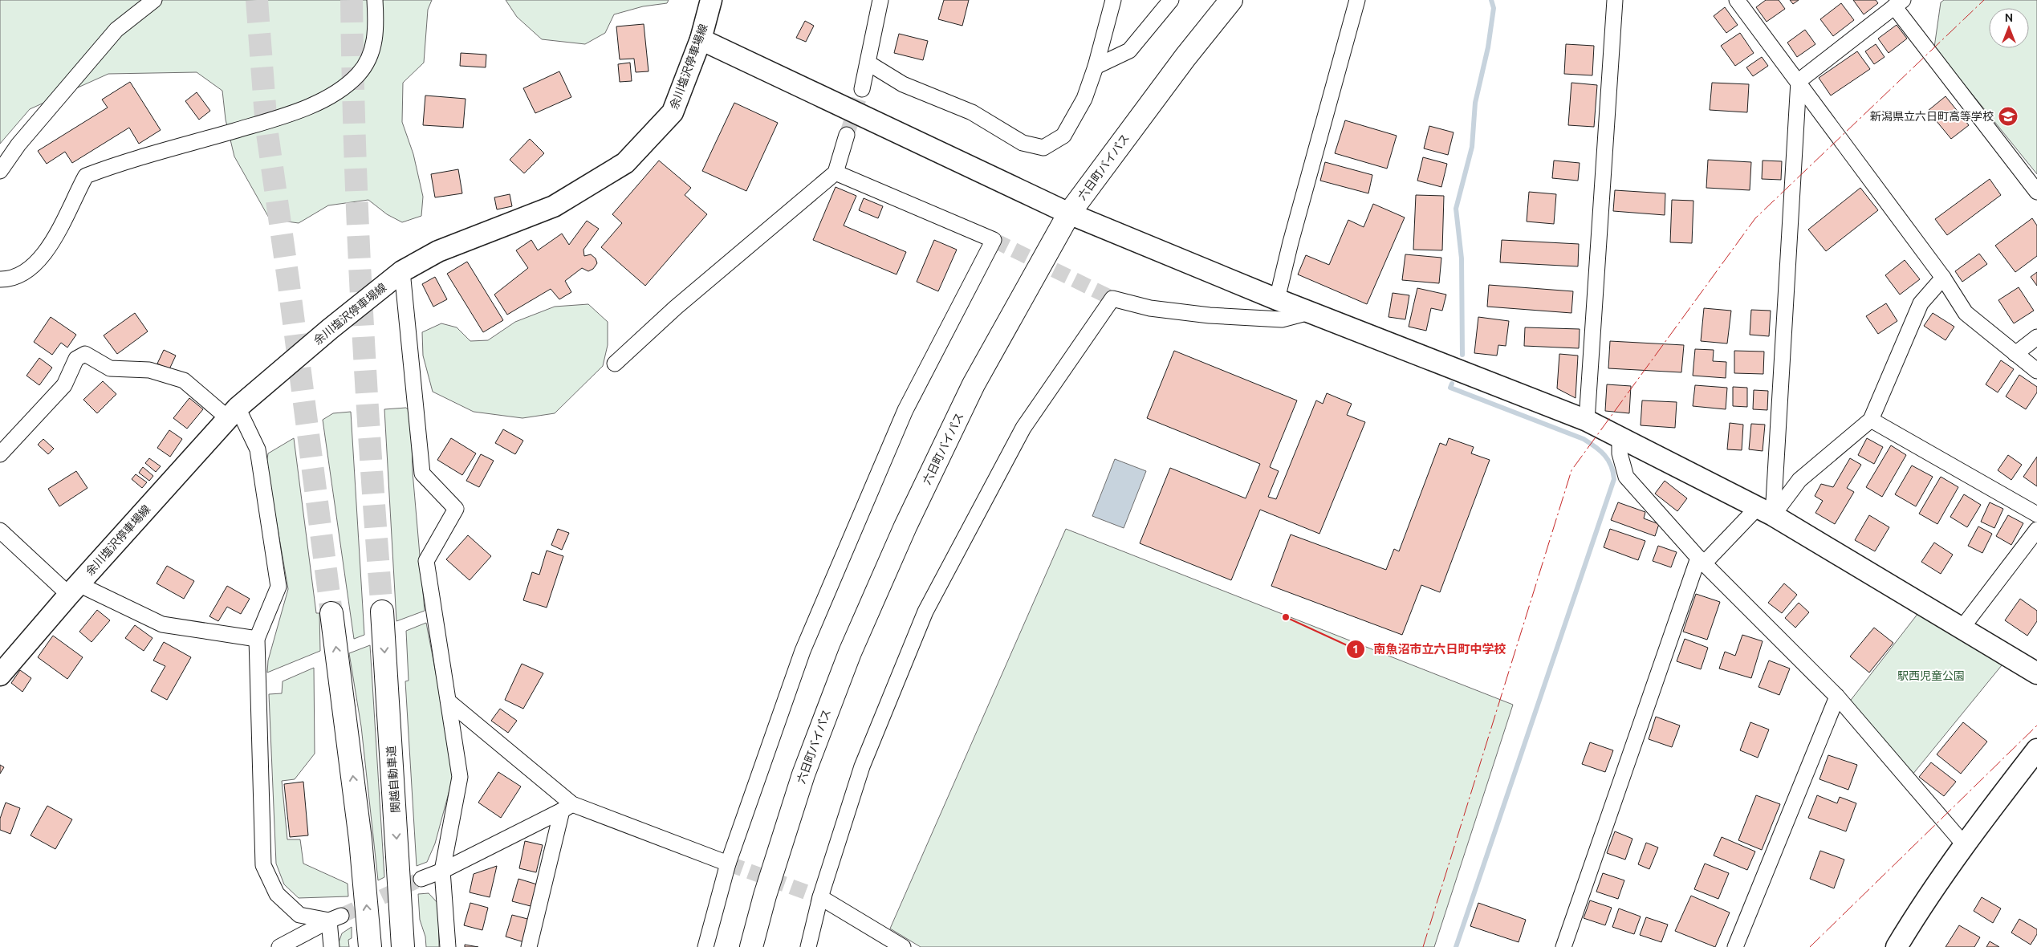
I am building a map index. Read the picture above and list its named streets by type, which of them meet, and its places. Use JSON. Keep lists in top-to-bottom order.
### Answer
{
  "streets": {
    "highway": ["六日町バイパス", "関越自動車道"],
    "street": ["余川塩沢停車場線"]
  },
  "parks": ["駅西児童公園"],
  "places": {
    "school or university": ["新潟県立六日町高等学校"],
    "other": ["南魚沼市立六日町中学校"]
  },
  "north": "top"
}
